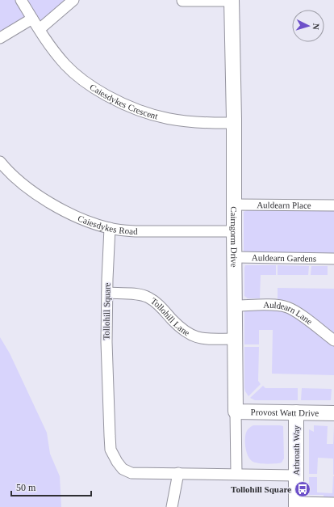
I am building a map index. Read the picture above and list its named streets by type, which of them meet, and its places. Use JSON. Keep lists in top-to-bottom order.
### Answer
{
  "streets": {
    "street": [
      "Caiesdykes Crescent",
      "Auldearn Place",
      "Caiesdykes Road",
      "Cairngorm Drive",
      "Auldearn Gardens",
      "Tollohill Square",
      "Auldearn Lane",
      "Tollohill Lane",
      "Provost Watt Drive",
      "Arbroath Way"
    ]
  },
  "crossings": [
    ["Caiesdykes Crescent", "Cairngorm Drive"],
    ["Auldearn Place", "Cairngorm Drive"],
    ["Caiesdykes Road", "Cairngorm Drive"],
    ["Caiesdykes Road", "Tollohill Square"],
    ["Cairngorm Drive", "Auldearn Gardens"],
    ["Cairngorm Drive", "Tollohill Square"],
    ["Cairngorm Drive", "Auldearn Lane"],
    ["Cairngorm Drive", "Tollohill Lane"],
    ["Cairngorm Drive", "Provost Watt Drive"],
    ["Tollohill Square", "Tollohill Lane"],
    ["Tollohill Square", "Arbroath Way"],
    ["Provost Watt Drive", "Arbroath Way"]
  ],
  "places": {
    "bus stop": ["Tollohill Square"]
  },
  "scale_bar": "50 m",
  "north": "right"
}
